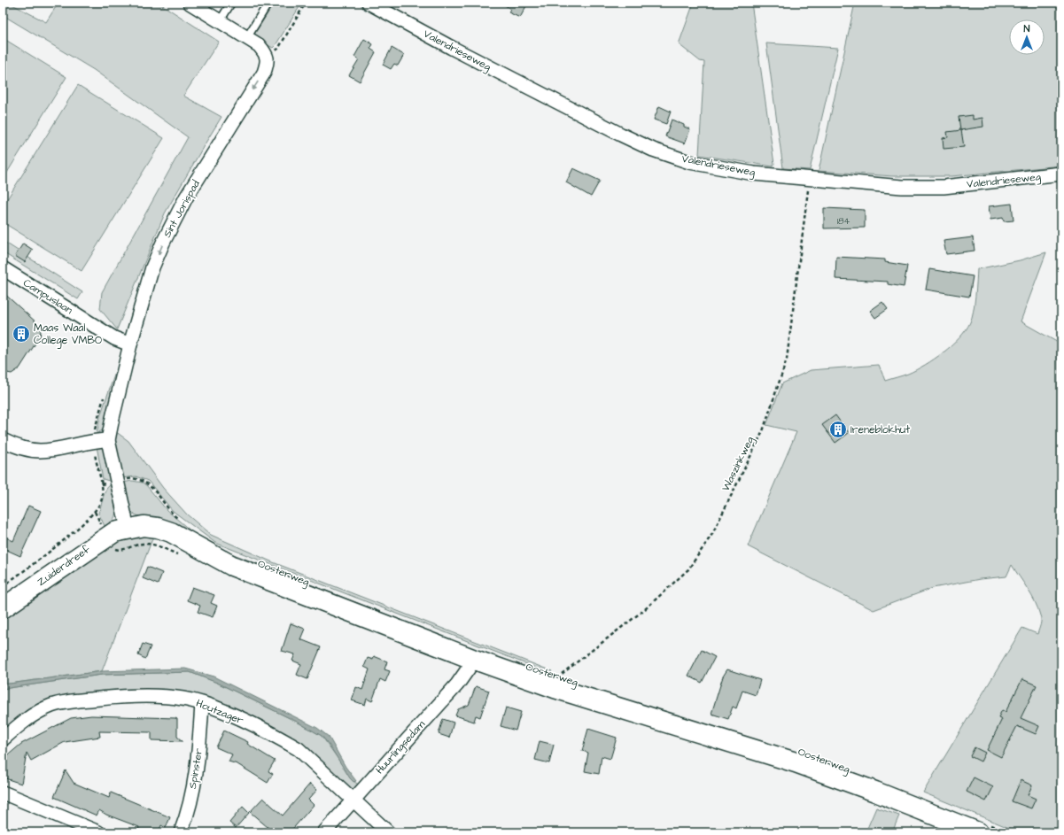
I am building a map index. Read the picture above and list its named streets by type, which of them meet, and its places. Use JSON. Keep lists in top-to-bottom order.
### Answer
{
  "streets": {
    "street": [
      "Valendrieseweg",
      "Sint Jorispad",
      "Campuslaan",
      "Zuiderdreef",
      "Oosterweg",
      "Houtzager",
      "Huurlingsedam",
      "Spinster"
    ],
    "path": ["Waszinkweg"]
  },
  "crossings": [
    ["Valendrieseweg", "Waszinkweg"],
    ["Sint Jorispad", "Campuslaan"],
    ["Waszinkweg", "Oosterweg"],
    ["Zuiderdreef", "Oosterweg"],
    ["Oosterweg", "Huurlingsedam"],
    ["Houtzager", "Huurlingsedam"],
    ["Houtzager", "Spinster"]
  ],
  "one_way": ["Sint Jorispad"],
  "places": {
    "building": ["Maas Waal College VMBO", "Ireneblokhut"]
  },
  "house_numbers": ["184"],
  "north": "top"
}
